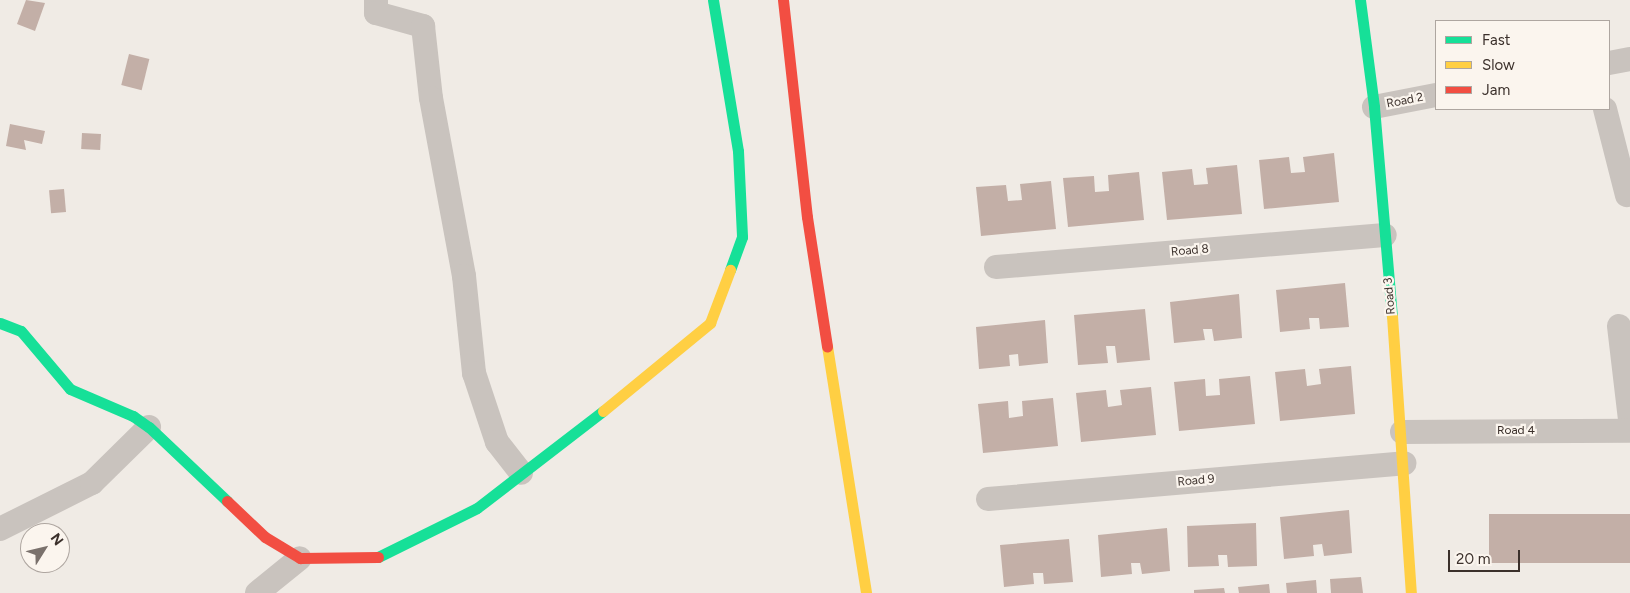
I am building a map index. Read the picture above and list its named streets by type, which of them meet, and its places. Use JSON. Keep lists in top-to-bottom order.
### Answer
{
  "streets": {
    "street": [
      "Road 2",
      "Road 8",
      "Road 3",
      "Road 4",
      "Road 9"
    ]
  },
  "crossings": [
    ["Road 2", "Road 3"],
    ["Road 8", "Road 3"],
    ["Road 3", "Road 4"],
    ["Road 3", "Road 9"]
  ],
  "legend": ["Fast", "Slow", "Jam"],
  "scale_bar": "20 m",
  "north": "top right"
}
